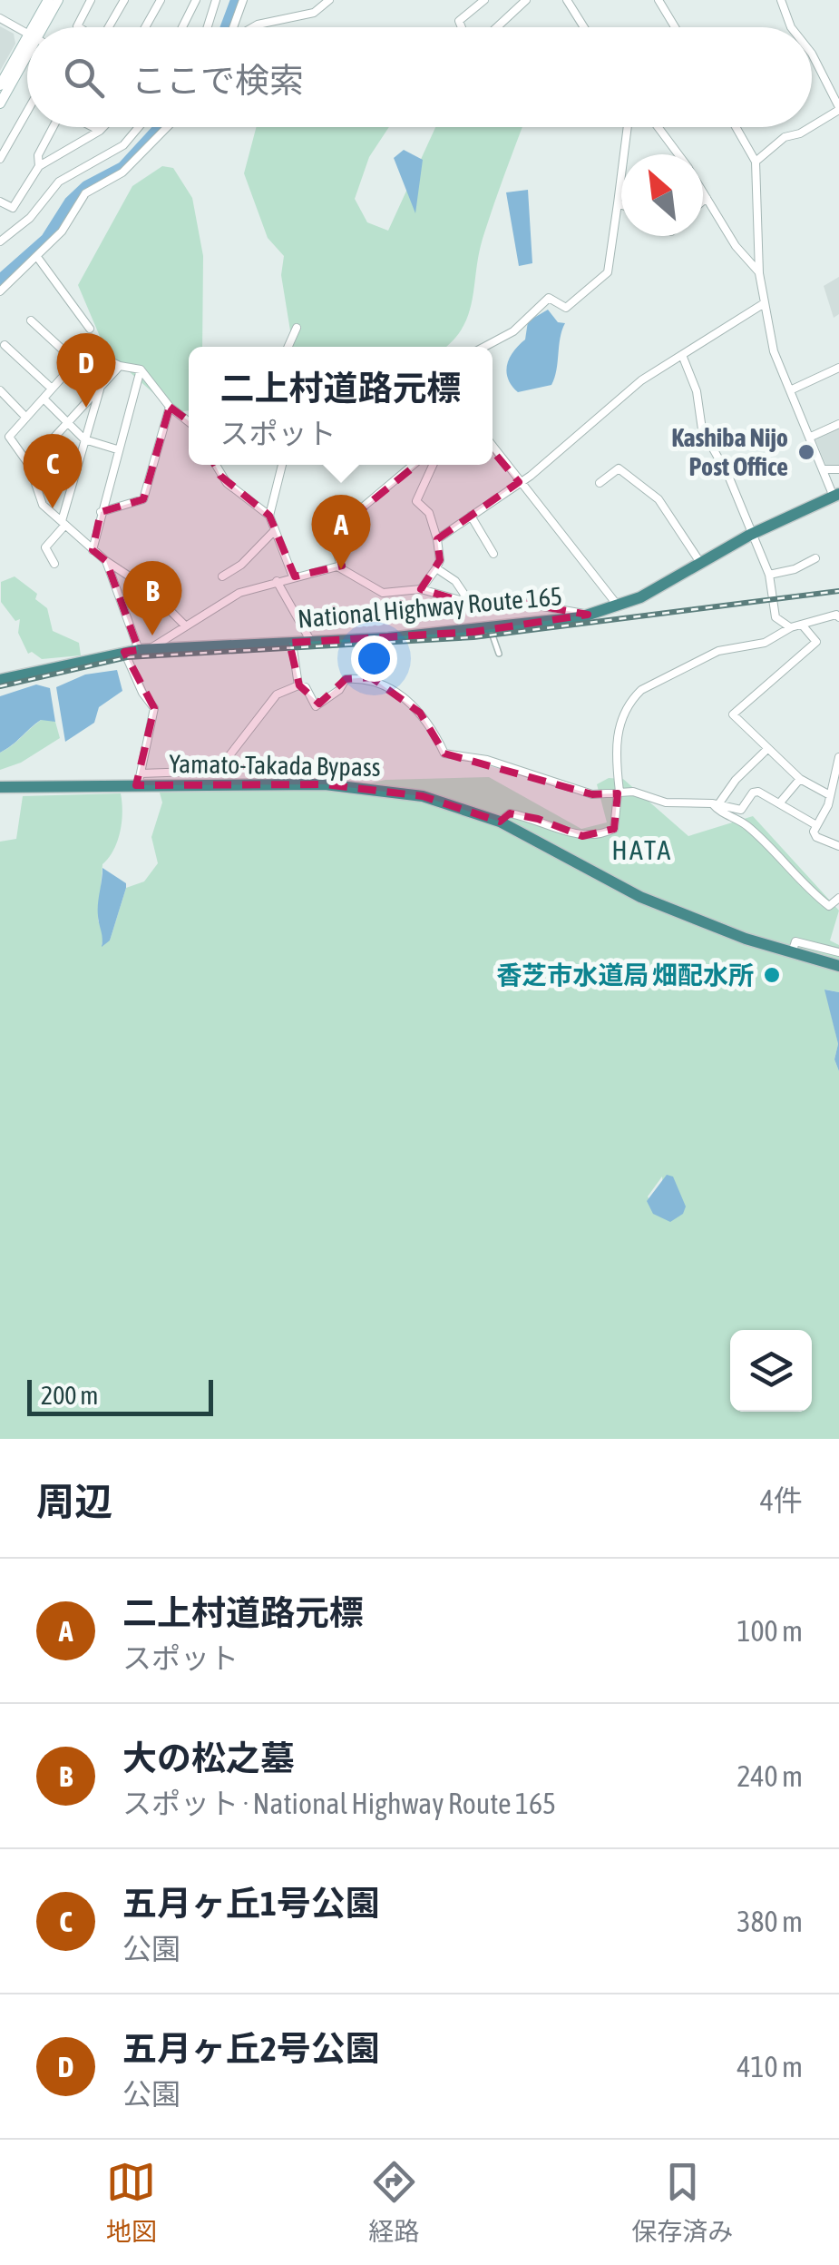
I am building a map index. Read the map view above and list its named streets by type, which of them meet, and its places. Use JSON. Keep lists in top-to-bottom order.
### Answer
{
  "streets": {
    "highway": ["National Highway Route 165", "Yamato-Takada Bypass"]
  },
  "districts": ["HATA"],
  "places": ["Kashiba Nijo Post Office", "香芝市水道局 畑配水所"],
  "scale_bar": "200 m",
  "north": "top left",
  "page": {
    "search": "ここで検索",
    "pins": [
      "D",
      "C",
      "A",
      "B"
    ],
    "popup": ["二上村道路元標", "スポット"],
    "scale": "200 m",
    "heading": ["周辺", "4件"],
    "list": [
      {
        "mark": "A",
        "name": "二上村道路元標",
        "note": "スポット",
        "value": "100 m"
      },
      {
        "mark": "B",
        "name": "大の松之墓",
        "note": "スポット · National Highway Route 165",
        "value": "240 m"
      },
      {
        "mark": "C",
        "name": "五月ヶ丘1号公園",
        "note": "公園",
        "value": "380 m"
      },
      {
        "mark": "D",
        "name": "五月ヶ丘2号公園",
        "note": "公園",
        "value": "410 m"
      }
    ],
    "nav": ["地図", "経路", "保存済み"]
  }
}
